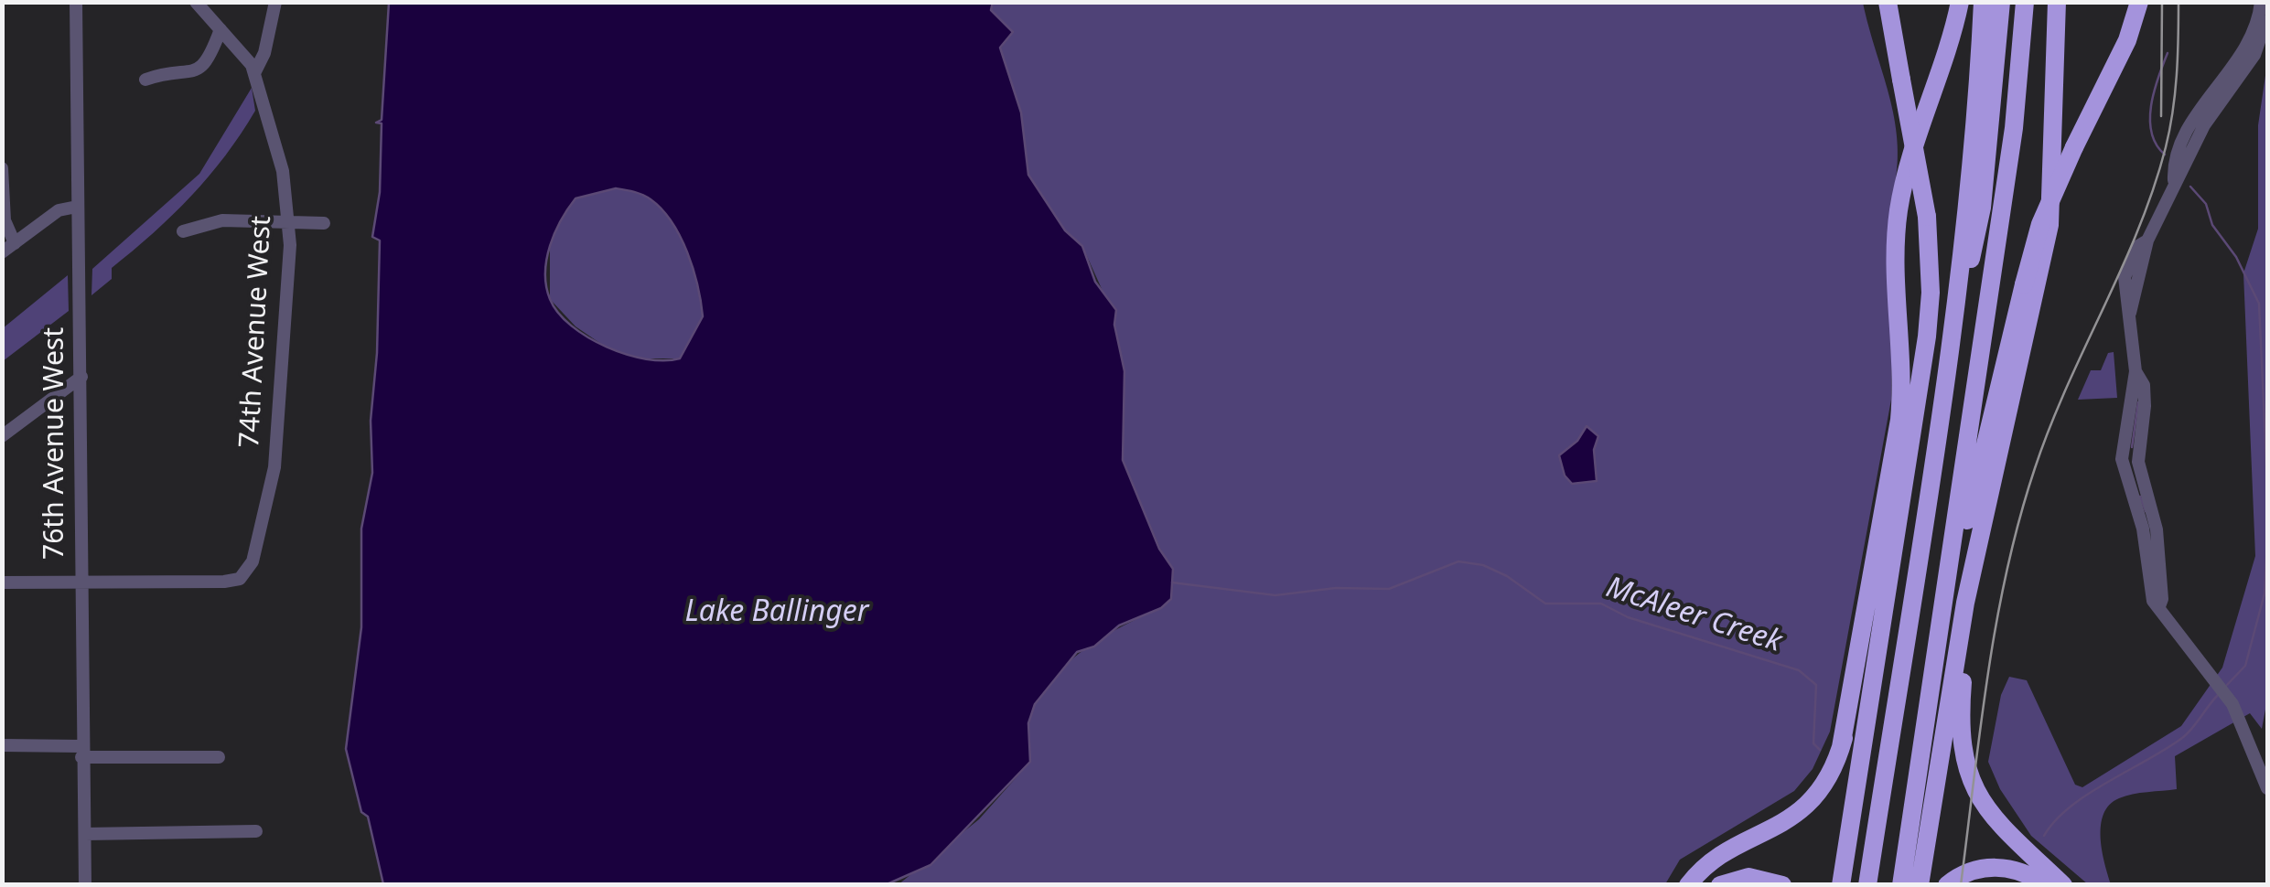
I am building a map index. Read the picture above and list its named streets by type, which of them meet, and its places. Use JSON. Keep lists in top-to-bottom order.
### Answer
{
  "streets": {
    "street": ["74th Avenue West", "76th Avenue West"]
  },
  "crossings": [
    ["74th Avenue West", "76th Avenue West"]
  ],
  "water": ["Lake Ballinger", "McAleer Creek"]
}
